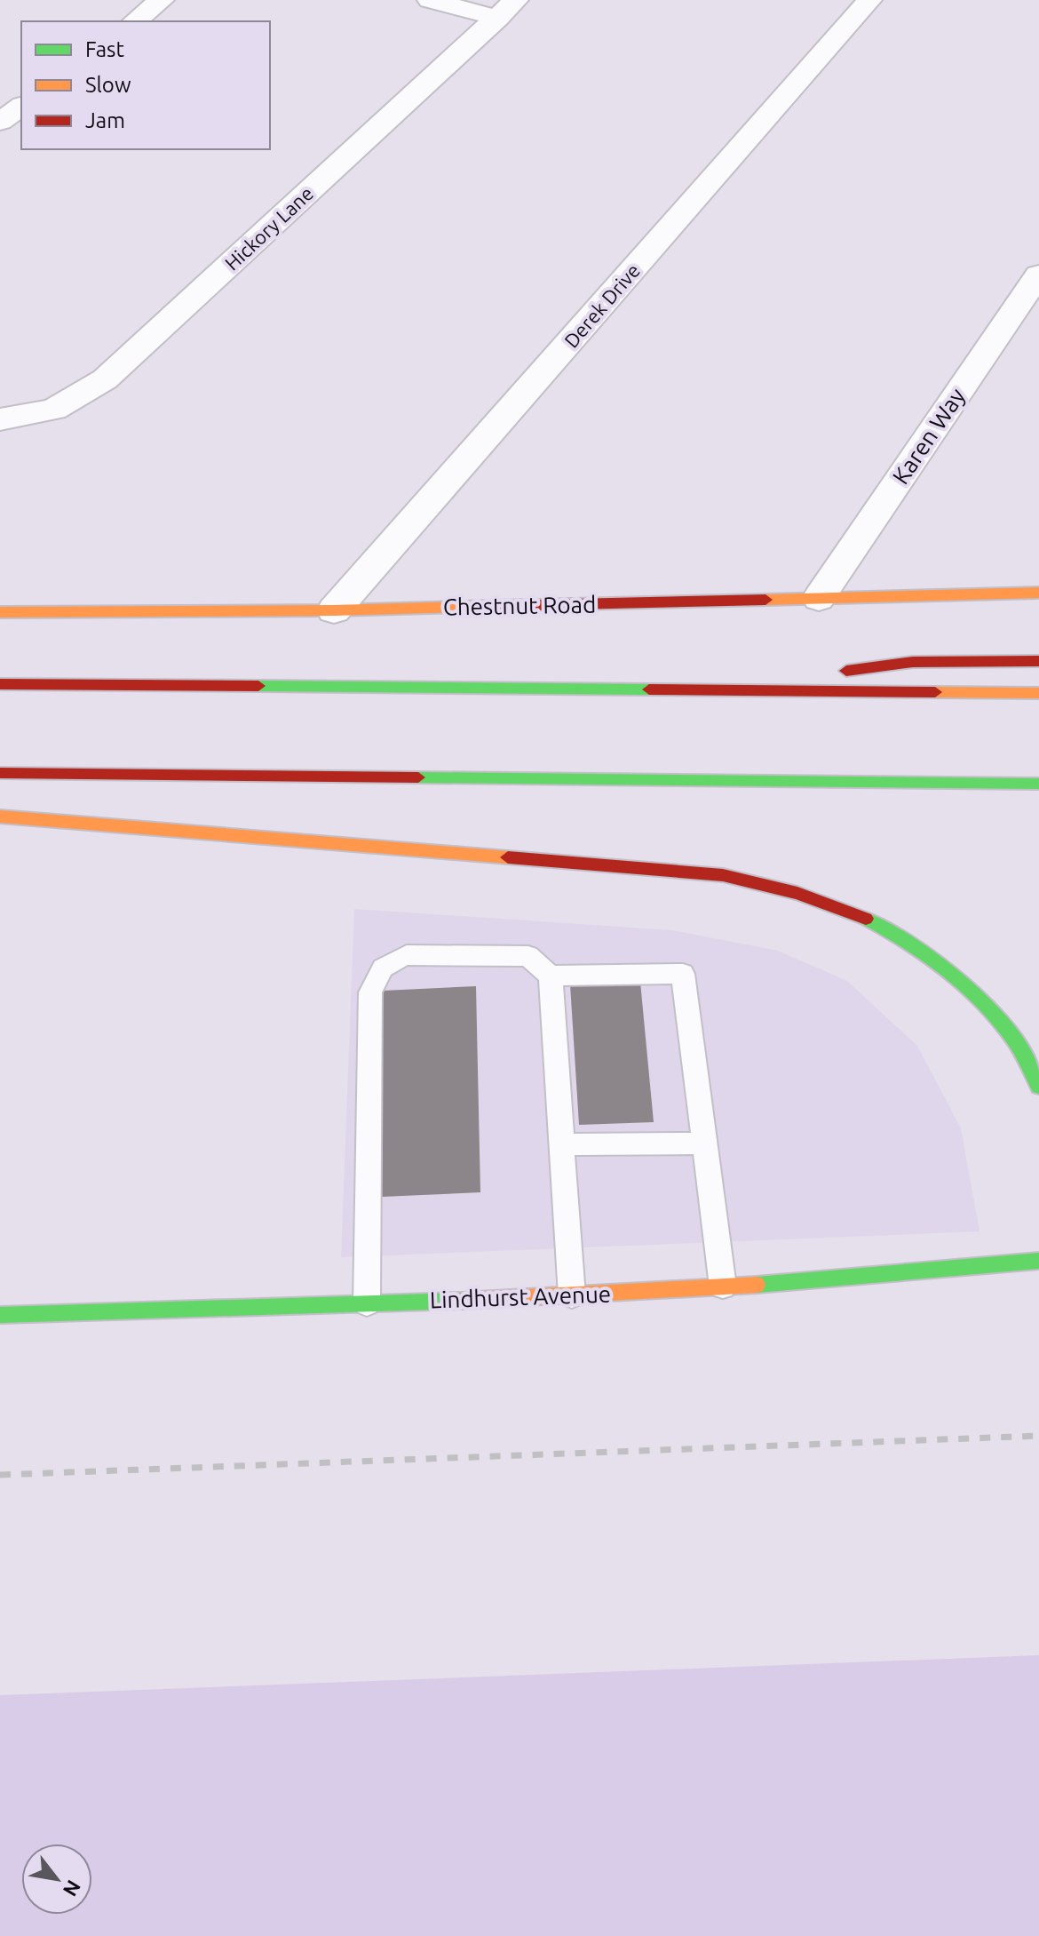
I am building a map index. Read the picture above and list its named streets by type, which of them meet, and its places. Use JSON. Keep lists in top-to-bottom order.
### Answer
{
  "streets": {
    "main road": ["Chestnut Road", "Lindhurst Avenue"],
    "street": ["Hickory Lane", "Derek Drive", "Karen Way"]
  },
  "crossings": [
    ["Derek Drive", "Chestnut Road"],
    ["Karen Way", "Chestnut Road"]
  ],
  "legend": ["Fast", "Slow", "Jam"],
  "north": "bottom right"
}
